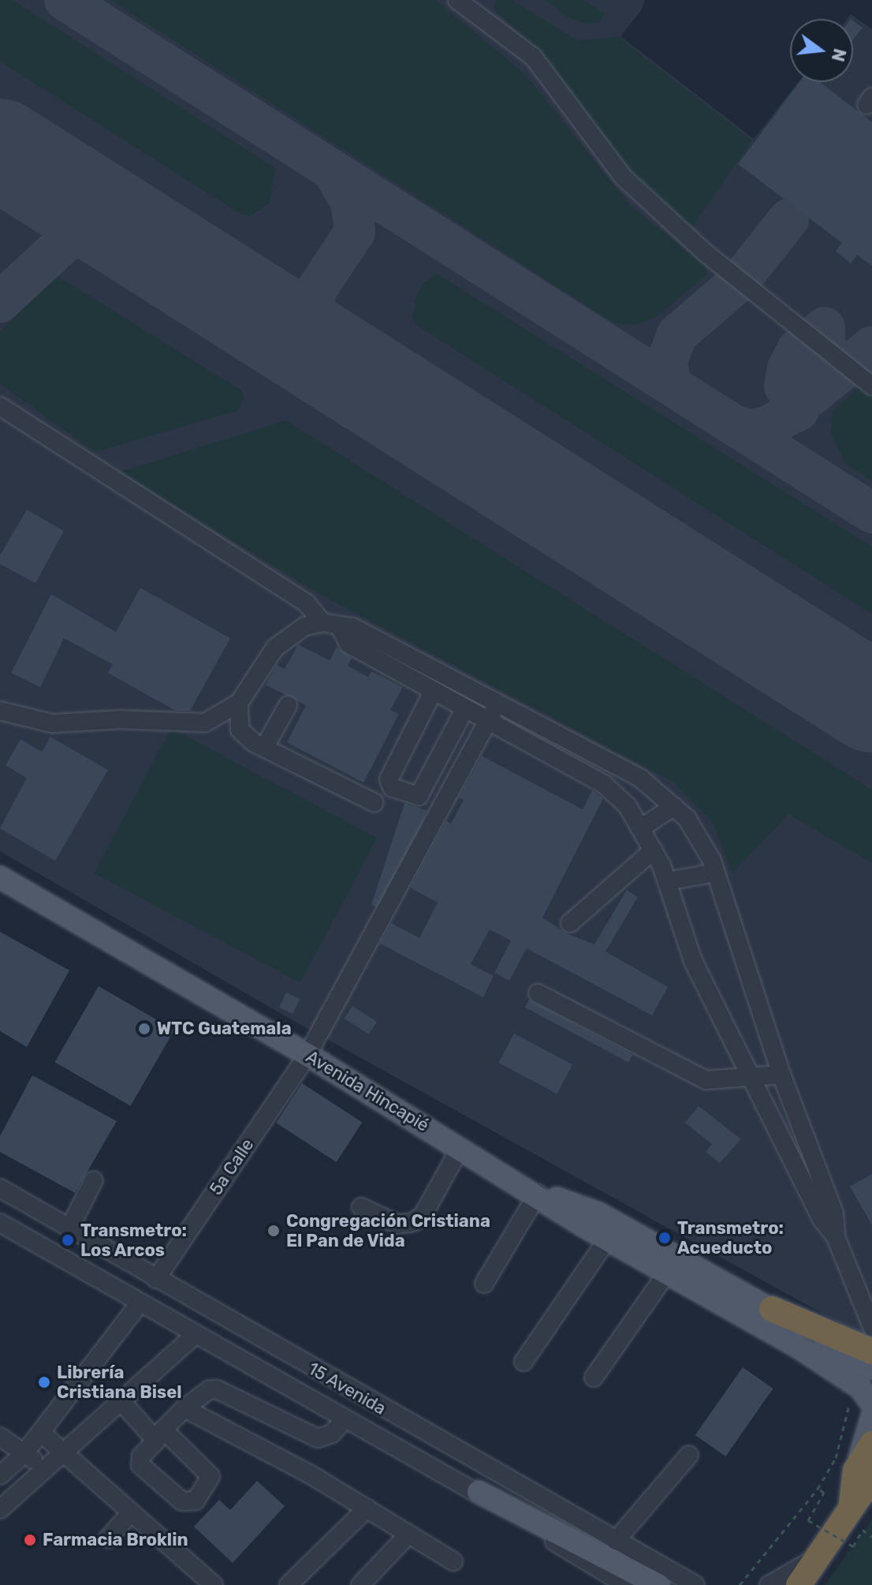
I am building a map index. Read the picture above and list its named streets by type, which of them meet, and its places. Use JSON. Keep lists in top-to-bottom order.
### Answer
{
  "streets": {
    "main road": ["Avenida Hincapié"],
    "street": ["5a Calle", "15 Avenida"]
  },
  "crossings": [
    ["Avenida Hincapié", "5a Calle"],
    ["5a Calle", "15 Avenida"]
  ],
  "places": [
    "WTC Guatemala",
    "Congregación Cristiana El Pan de Vida",
    "Transmetro: Acueducto",
    "Transmetro: Los Arcos",
    "Librería Cristiana Bisel",
    "Farmacia Broklin"
  ],
  "north": "right"
}
